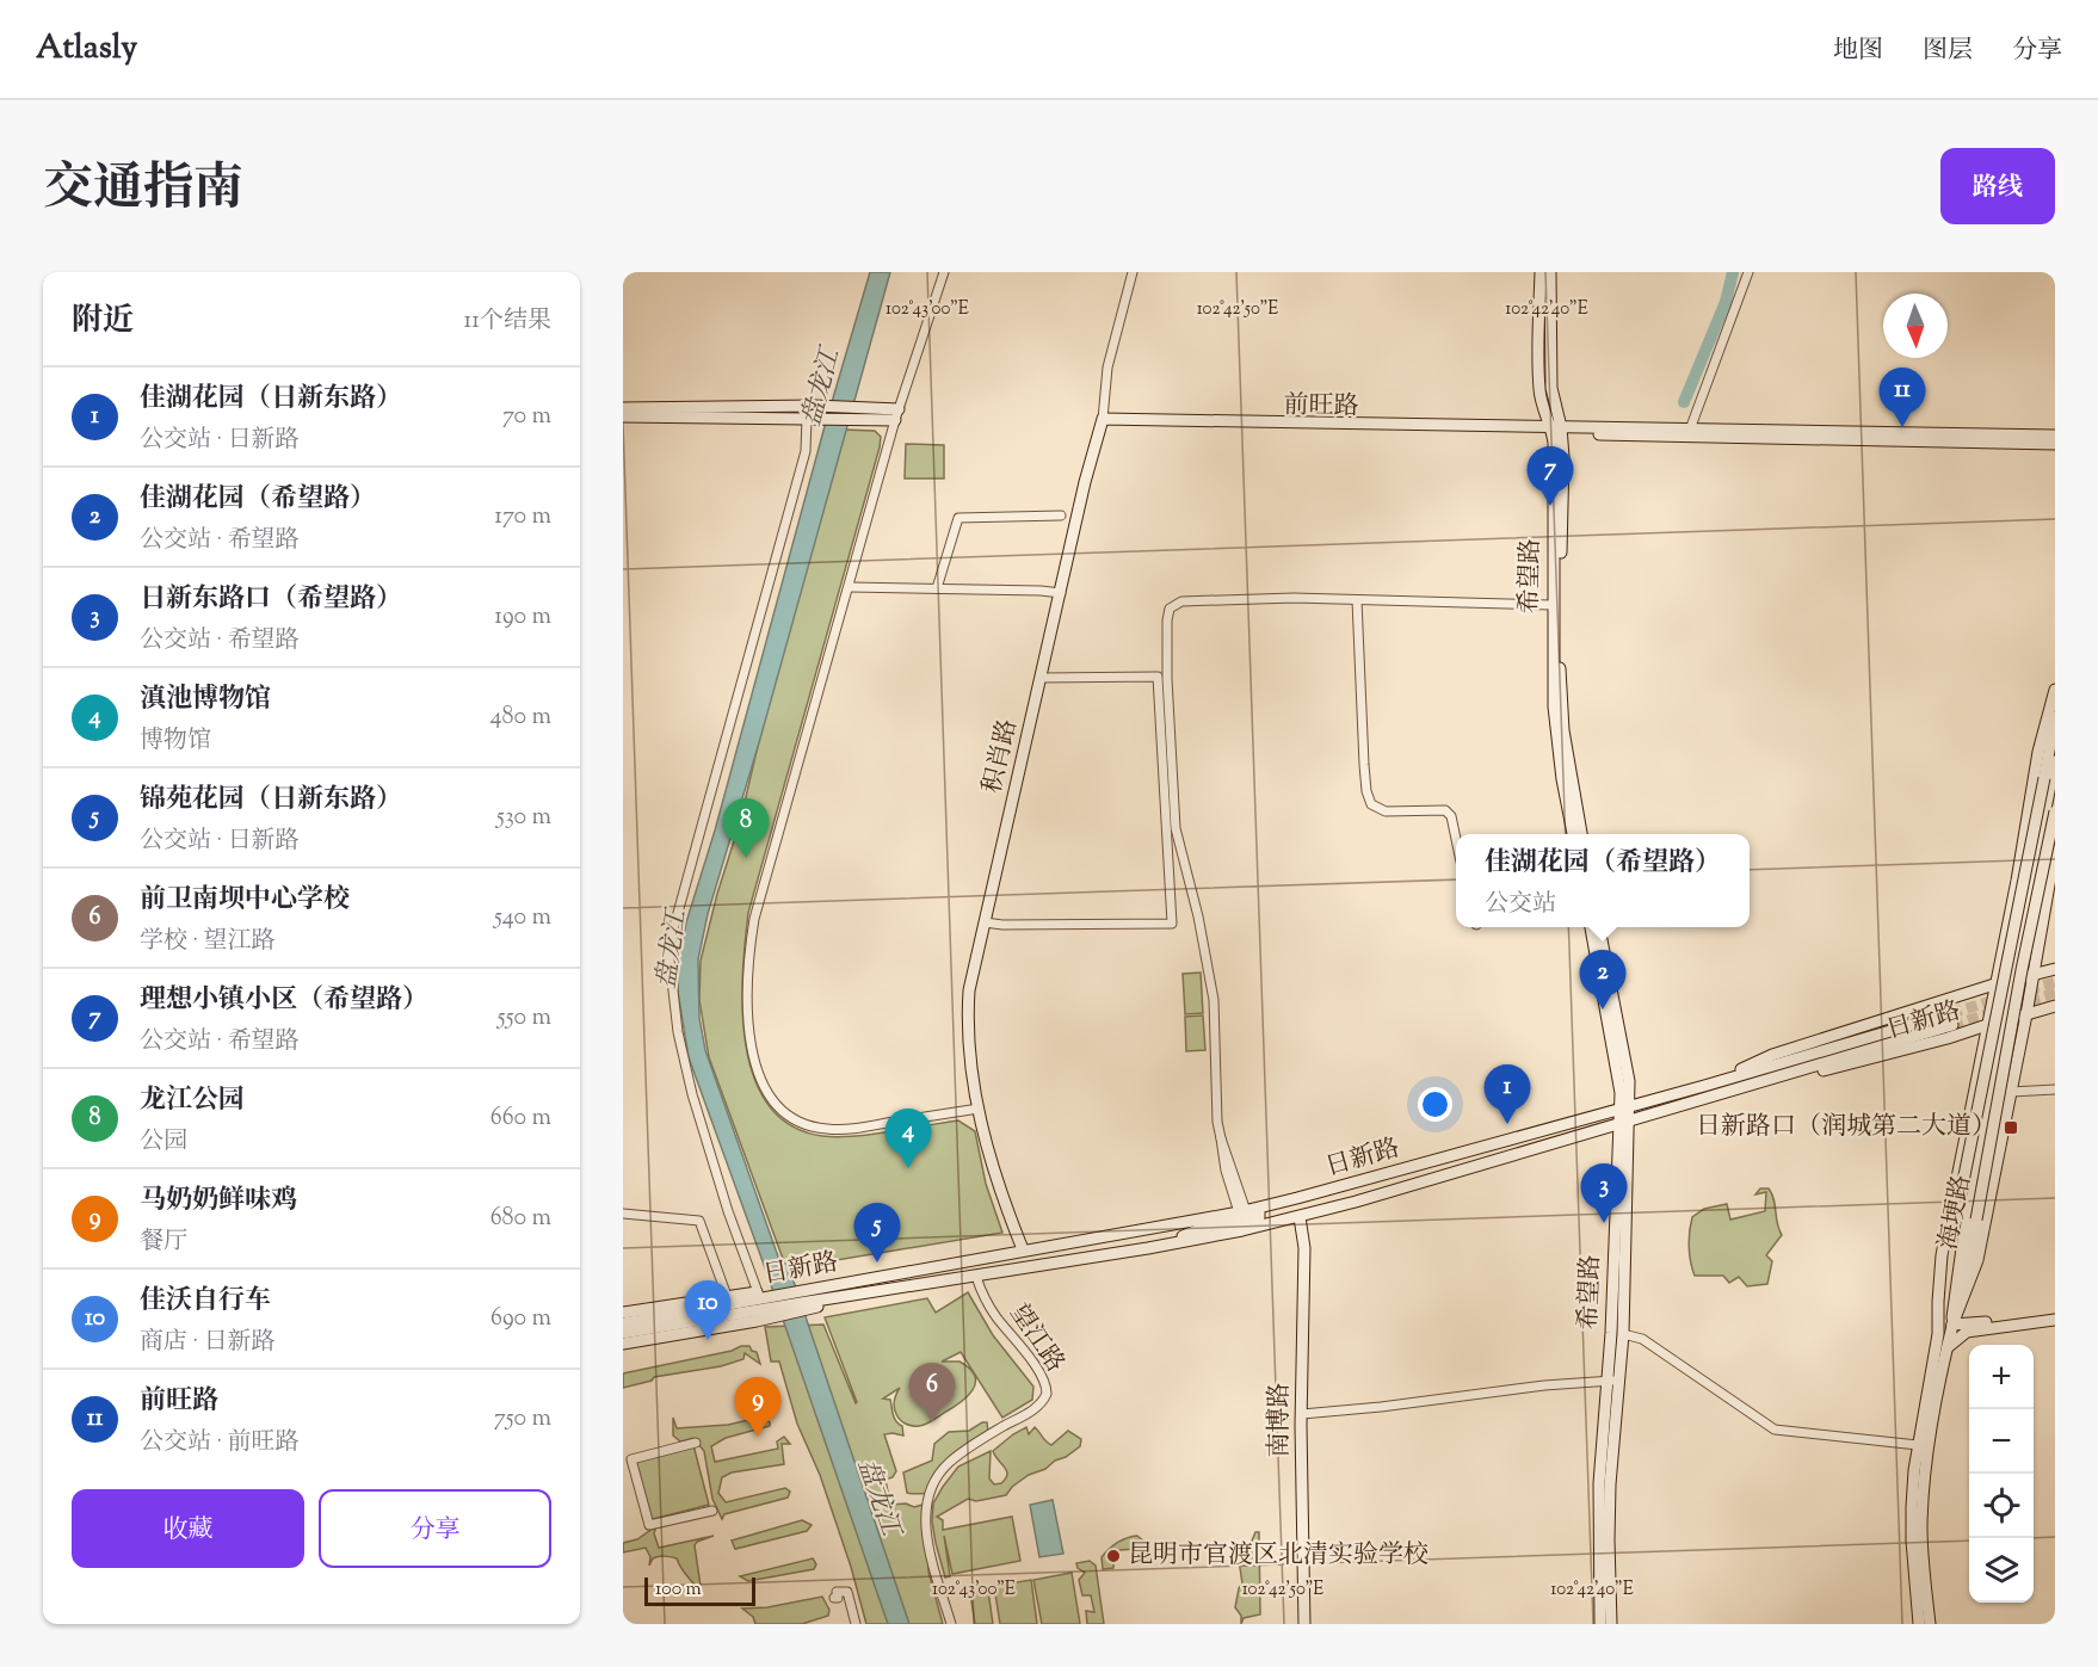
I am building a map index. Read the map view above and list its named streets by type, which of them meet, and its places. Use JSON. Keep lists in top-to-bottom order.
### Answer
{
  "streets": {
    "main road": [
      "前旺路",
      "希望路",
      "积肖路",
      "日新路",
      "海埂路",
      "南博路"
    ],
    "street": ["望江路"]
  },
  "crossings": [
    ["前旺路", "希望路"],
    ["前旺路", "积肖路"],
    ["希望路", "日新路"],
    ["积肖路", "日新路"],
    ["日新路", "望江路"],
    ["日新路", "南博路"]
  ],
  "water": ["盘龙江"],
  "places": {
    "transit": ["日新路口（润城第二大道）"],
    "other": ["昆明市官渡区北清实验学校"]
  },
  "scale_bar": "100 m",
  "north": "bottom",
  "page": {
    "header": "Atlasly",
    "nav": ["地图", "图层", "分享"],
    "title": "交通指南",
    "buttons": [
      "路线",
      ["收藏", "分享"]
    ],
    "heading": ["附近", "11个结果"],
    "list": [
      {
        "mark": "1",
        "name": "佳湖花园（日新东路）",
        "note": "公交站 · 日新路",
        "value": "70 m"
      },
      {
        "mark": "2",
        "name": "佳湖花园（希望路）",
        "note": "公交站 · 希望路",
        "value": "170 m"
      },
      {
        "mark": "3",
        "name": "日新东路口（希望路）",
        "note": "公交站 · 希望路",
        "value": "190 m"
      },
      {
        "mark": "4",
        "name": "滇池博物馆",
        "note": "博物馆",
        "value": "480 m"
      },
      {
        "mark": "5",
        "name": "锦苑花园（日新东路）",
        "note": "公交站 · 日新路",
        "value": "530 m"
      },
      {
        "mark": "6",
        "name": "前卫南坝中心学校",
        "note": "学校 · 望江路",
        "value": "540 m"
      },
      {
        "mark": "7",
        "name": "理想小镇小区（希望路）",
        "note": "公交站 · 希望路",
        "value": "550 m"
      },
      {
        "mark": "8",
        "name": "龙江公园",
        "note": "公园",
        "value": "660 m"
      },
      {
        "mark": "9",
        "name": "马奶奶鲜味鸡",
        "note": "餐厅",
        "value": "680 m"
      },
      {
        "mark": "10",
        "name": "佳沃自行车",
        "note": "商店 · 日新路",
        "value": "690 m"
      },
      {
        "mark": "11",
        "name": "前旺路",
        "note": "公交站 · 前旺路",
        "value": "750 m"
      }
    ],
    "pins": [
      "11",
      "7",
      "8",
      "2",
      "1",
      "4",
      "3",
      "5",
      "10",
      "6",
      "9"
    ],
    "popup": ["佳湖花园（希望路）", "公交站"],
    "map_buttons": ["+", "−"],
    "scale": "100 m"
  },
  "coordinates": ["102°43'00\"E", "102°42'50\"E", "102°42'40\"E"]
}
